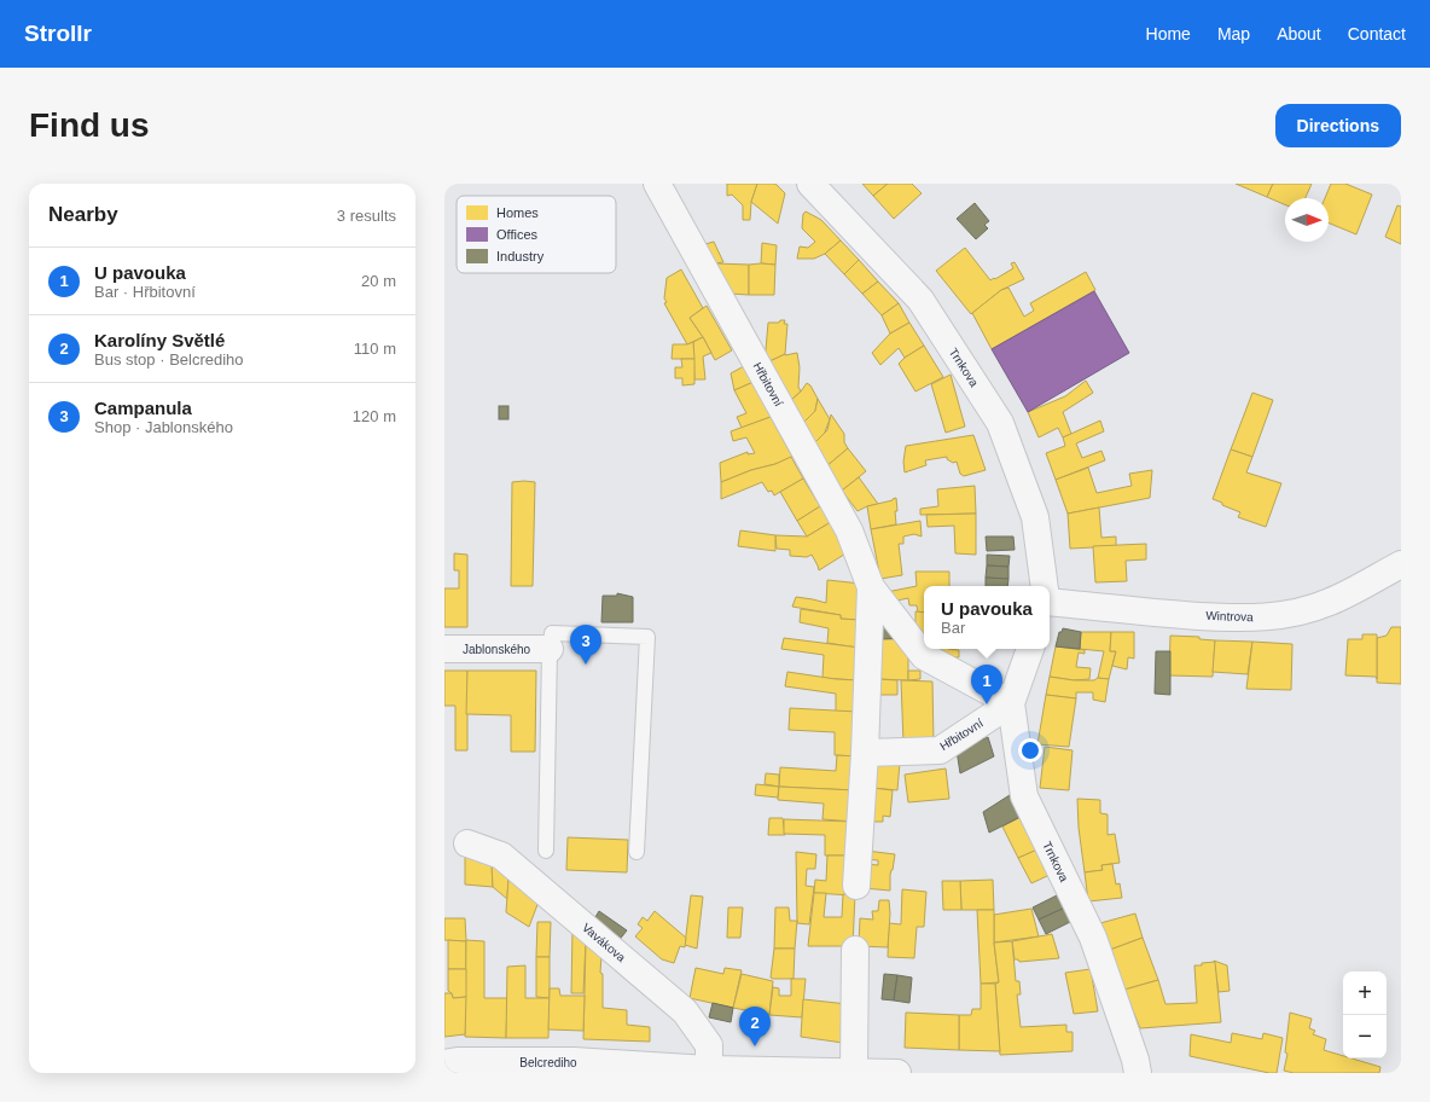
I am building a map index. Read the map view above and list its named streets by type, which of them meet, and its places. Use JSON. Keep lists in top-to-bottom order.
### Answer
{
  "streets": {
    "street": [
      "Trnkova",
      "Hřbitovní",
      "Wintrova",
      "Jablonského",
      "Vavákova",
      "Belcrediho"
    ]
  },
  "crossings": [
    ["Trnkova", "Hřbitovní"],
    ["Vavákova", "Belcrediho"]
  ],
  "legend": ["Homes", "Offices", "Industry"],
  "north": "right",
  "page": {
    "header": "Strollr",
    "nav": [
      "Home",
      "Map",
      "About",
      "Contact"
    ],
    "buttons": "Directions",
    "title": "Find us",
    "heading": ["Nearby", "3 results"],
    "list": [
      {
        "mark": "1",
        "name": "U pavouka",
        "note": "Bar · Hřbitovní",
        "value": "20 m"
      },
      {
        "mark": "2",
        "name": "Karolíny Světlé",
        "note": "Bus stop · Belcrediho",
        "value": "110 m"
      },
      {
        "mark": "3",
        "name": "Campanula",
        "note": "Shop · Jablonského",
        "value": "120 m"
      }
    ],
    "popup": ["U pavouka", "Bar"],
    "pins": ["3", "1", "2"],
    "map_buttons": ["+", "−"]
  }
}
